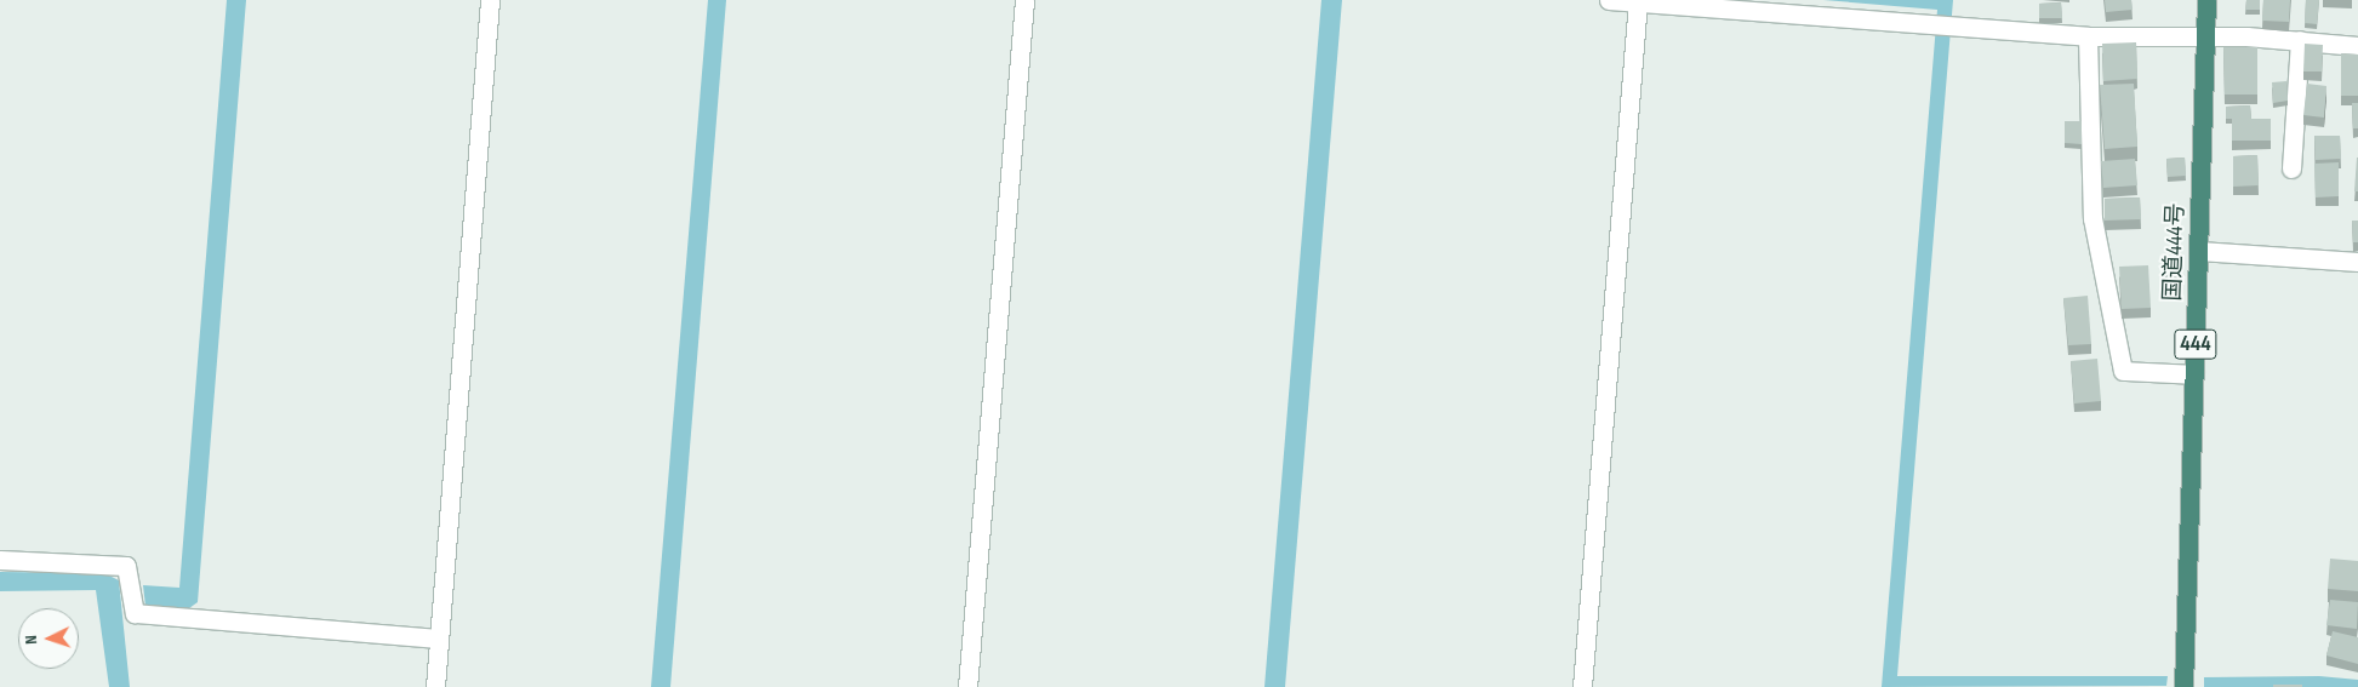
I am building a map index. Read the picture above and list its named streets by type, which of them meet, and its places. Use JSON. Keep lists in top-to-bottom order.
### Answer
{
  "streets": {
    "highway": ["国道444号", "444"]
  },
  "north": "left"
}
